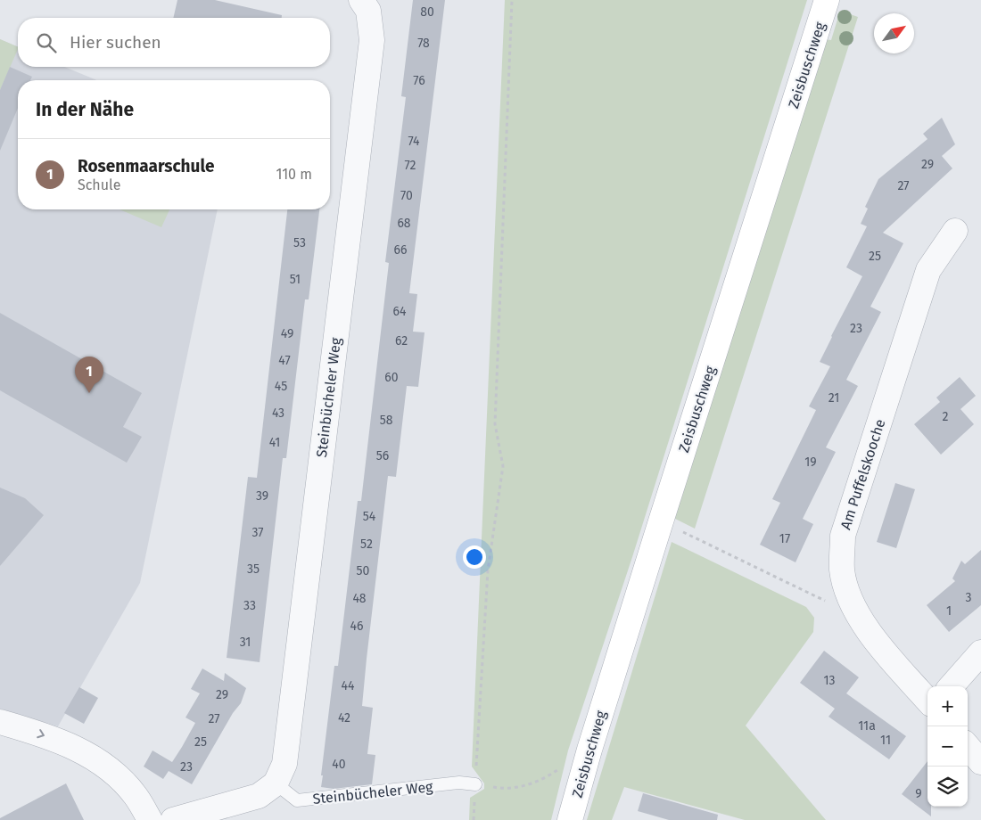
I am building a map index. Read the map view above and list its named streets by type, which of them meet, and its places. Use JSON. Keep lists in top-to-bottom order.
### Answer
{
  "streets": {
    "street": ["Zeisbuschweg", "Steinbücheler Weg", "Am Puffelskooche"]
  },
  "house_numbers": [
    "80",
    "78",
    "76",
    "74",
    "29",
    "72",
    "27",
    "70",
    "68",
    "53",
    "66",
    "25",
    "51",
    "64",
    "23",
    "49",
    "62",
    "47",
    "60",
    "45",
    "21",
    "43",
    "2",
    "58",
    "41",
    "56",
    "19",
    "39",
    "54",
    "37",
    "17",
    "52",
    "35",
    "50",
    "3",
    "48",
    "33",
    "1",
    "46",
    "31",
    "13",
    "44",
    "29",
    "42",
    "27",
    "11a",
    "11",
    "25",
    "40",
    "23",
    "9"
  ],
  "north": "top right",
  "page": {
    "search": "Hier suchen",
    "heading": "In der Nähe",
    "list": [
      {
        "mark": "1",
        "name": "Rosenmaarschule",
        "note": "Schule",
        "value": "110 m"
      }
    ],
    "pins": "1",
    "map_buttons": ["+", "−"]
  }
}
